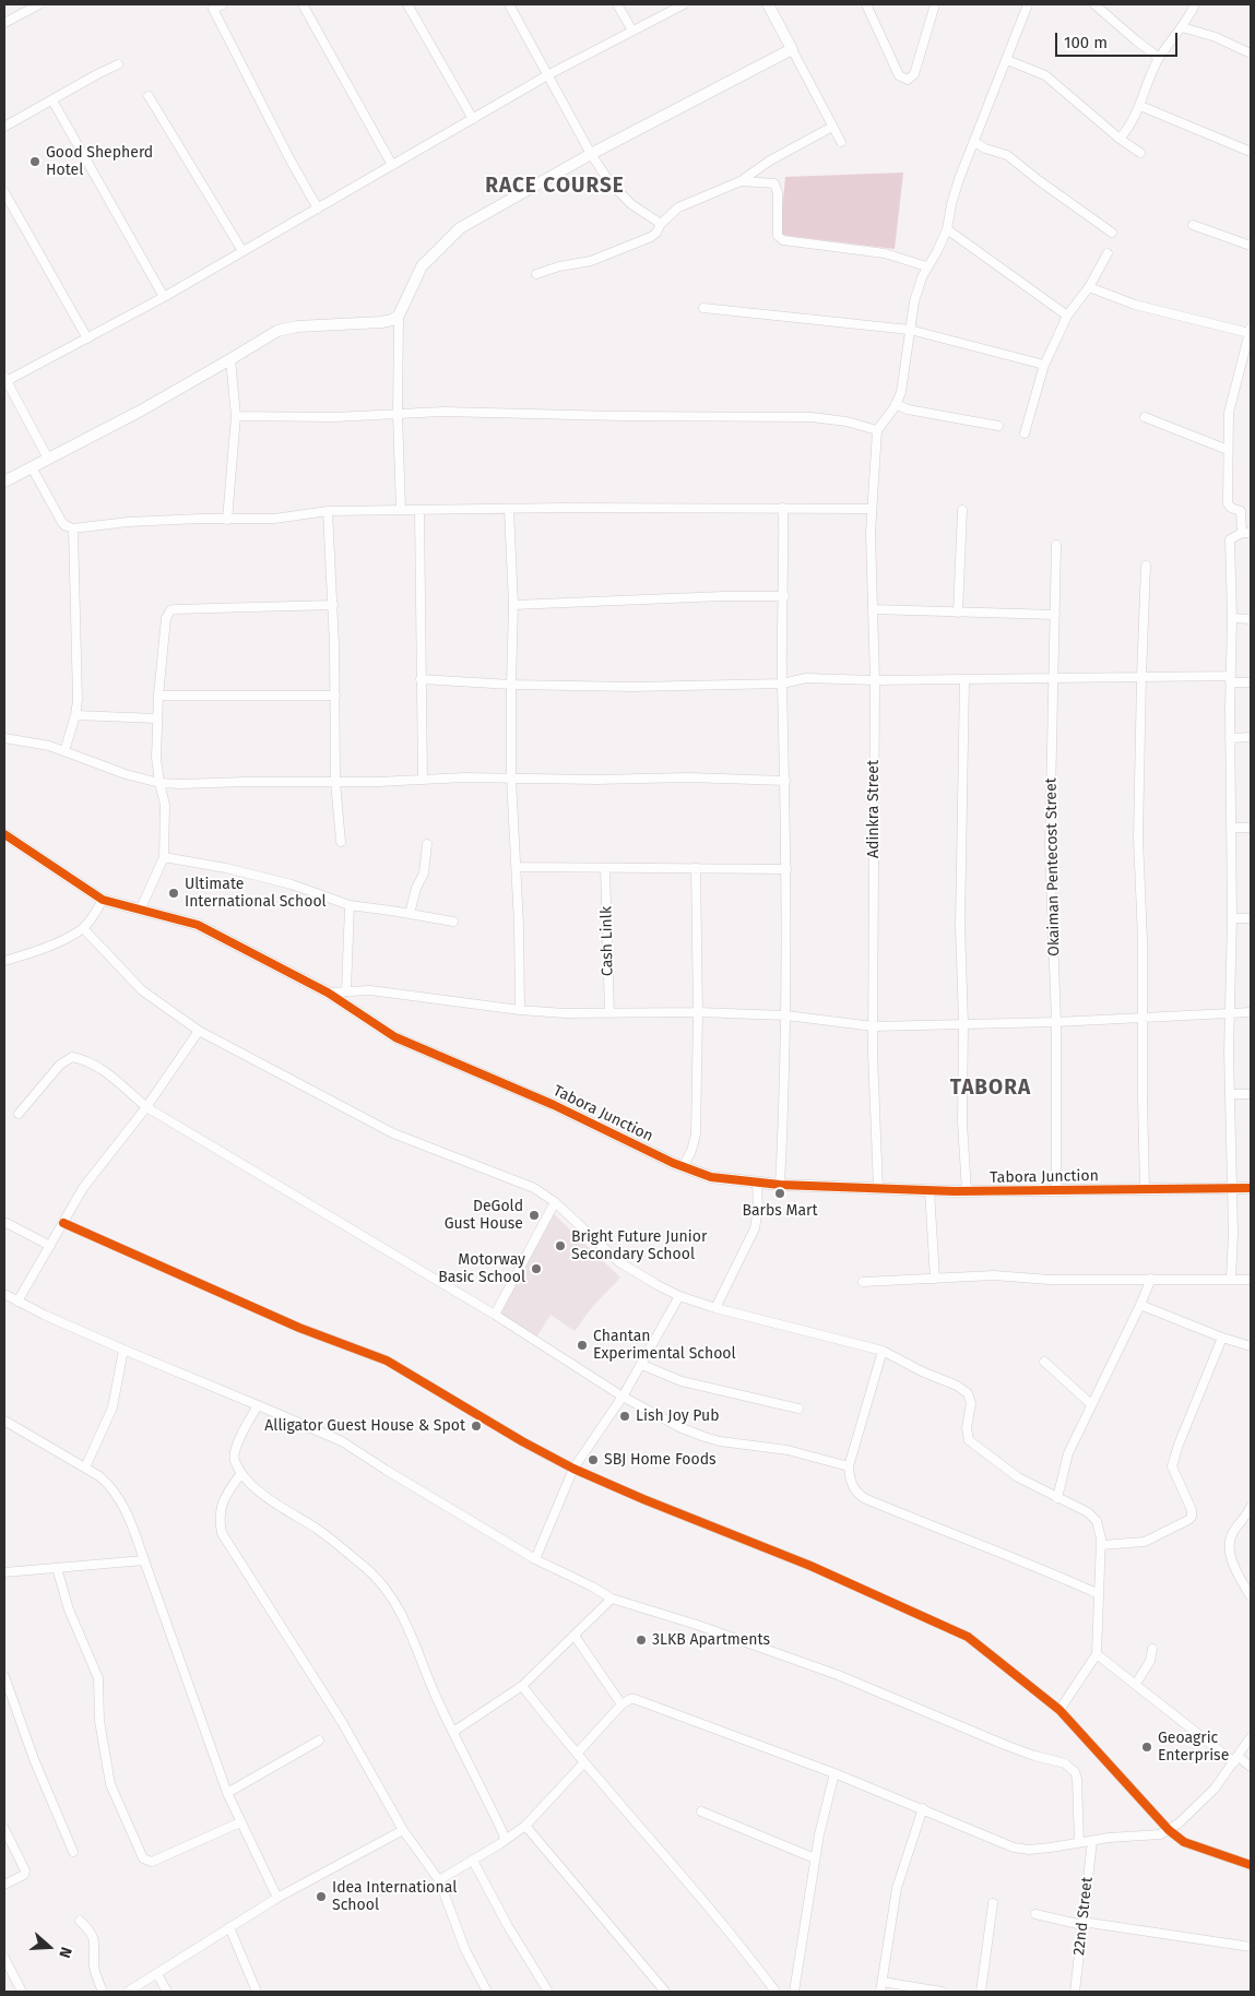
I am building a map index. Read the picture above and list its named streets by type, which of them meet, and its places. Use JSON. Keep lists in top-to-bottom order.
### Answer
{
  "streets": {
    "street": [
      "Adinkra Street",
      "Okaiman Pentecost Street",
      "Cash Linlk",
      "Tabora Junction",
      "22nd Street"
    ]
  },
  "crossings": [
    ["Adinkra Street", "Tabora Junction"],
    ["Okaiman Pentecost Street", "Tabora Junction"]
  ],
  "districts": ["RACE COURSE", "TABORA"],
  "places": [
    "Good Shepherd Hotel",
    "Ultimate International School",
    "Barbs Mart",
    "DeGold Gust House",
    "Bright Future Junior Secondary School",
    "Motorway Basic School",
    "Chantan Experimental School",
    "Lish Joy Pub",
    "Alligator Guest House & Spot",
    "SBJ Home Foods",
    "3LKB Apartments",
    "Geoagric Enterprise",
    "Idea International School"
  ],
  "scale_bar": "100 m",
  "north": "right"
}
